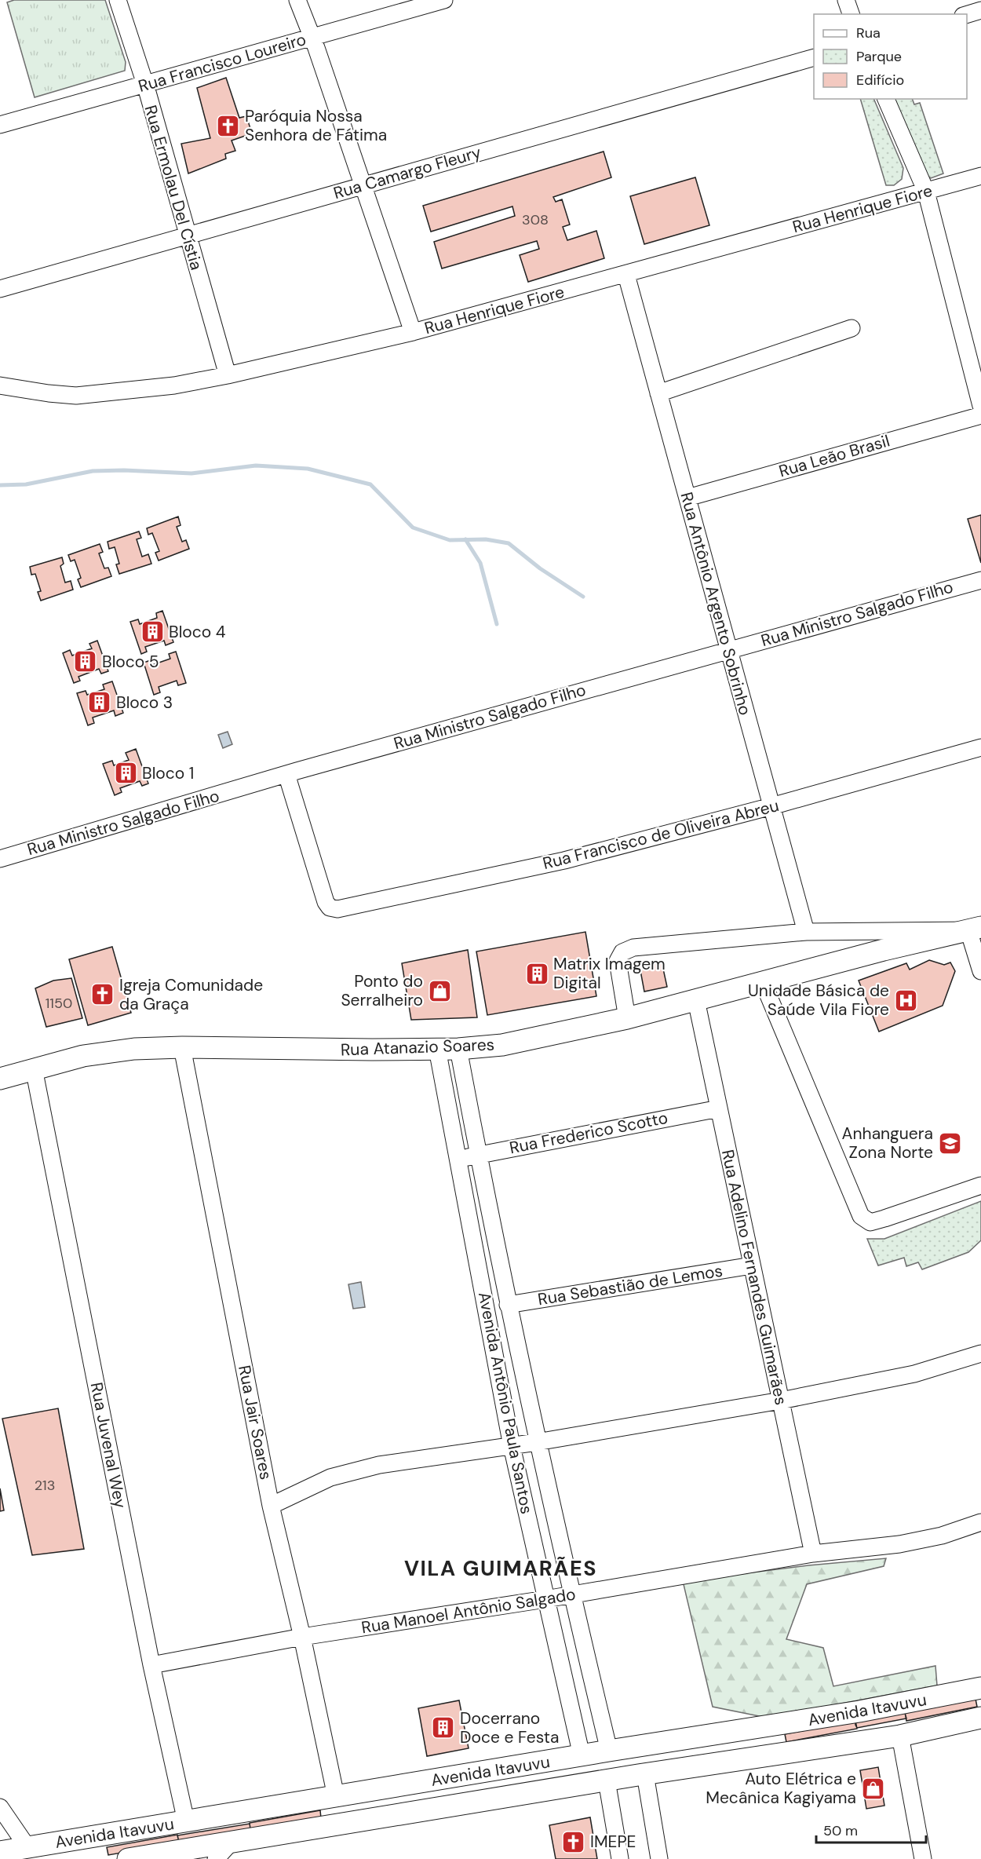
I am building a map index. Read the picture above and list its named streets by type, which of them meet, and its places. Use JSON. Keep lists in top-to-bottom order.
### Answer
{
  "streets": {
    "main road": ["Rua Atanazio Soares", "Avenida Itavuvu"],
    "street": [
      "Rua Francisco Loureiro",
      "Rua Camargo Fleury",
      "Rua Ermolau Del Cístia",
      "Rua Henrique Fiore",
      "Rua Leão Brasil",
      "Rua Antônio Argento Sobrinho",
      "Rua Ministro Salgado Filho",
      "Rua Francisco de Oliveira Abreu",
      "Rua Frederico Scotto",
      "Rua Adelino Fernandes Guimarães",
      "Rua Sebastião de Lemos",
      "Avenida Antônio Paula Santos",
      "Rua Jair Soares",
      "Rua Juvenal Wey",
      "Rua Manoel Antônio Salgado"
    ]
  },
  "crossings": [
    ["Rua Francisco Loureiro", "Rua Ermolau Del Cístia"],
    ["Rua Camargo Fleury", "Rua Ermolau Del Cístia"],
    ["Rua Ermolau Del Cístia", "Rua Henrique Fiore"],
    ["Rua Henrique Fiore", "Rua Antônio Argento Sobrinho"],
    ["Rua Leão Brasil", "Rua Antônio Argento Sobrinho"],
    ["Rua Antônio Argento Sobrinho", "Rua Ministro Salgado Filho"],
    ["Rua Antônio Argento Sobrinho", "Rua Francisco de Oliveira Abreu"],
    ["Rua Ministro Salgado Filho", "Rua Francisco de Oliveira Abreu"],
    ["Rua Atanazio Soares", "Rua Adelino Fernandes Guimarães"],
    ["Rua Atanazio Soares", "Avenida Antônio Paula Santos"],
    ["Rua Atanazio Soares", "Rua Jair Soares"],
    ["Rua Atanazio Soares", "Rua Juvenal Wey"],
    ["Rua Frederico Scotto", "Rua Adelino Fernandes Guimarães"],
    ["Rua Frederico Scotto", "Avenida Antônio Paula Santos"],
    ["Rua Adelino Fernandes Guimarães", "Rua Sebastião de Lemos"],
    ["Rua Adelino Fernandes Guimarães", "Rua Manoel Antônio Salgado"],
    ["Rua Sebastião de Lemos", "Avenida Antônio Paula Santos"],
    ["Avenida Antônio Paula Santos", "Rua Manoel Antônio Salgado"],
    ["Avenida Antônio Paula Santos", "Avenida Itavuvu"],
    ["Rua Jair Soares", "Rua Manoel Antônio Salgado"],
    ["Rua Jair Soares", "Avenida Itavuvu"],
    ["Rua Juvenal Wey", "Rua Manoel Antônio Salgado"],
    ["Rua Juvenal Wey", "Avenida Itavuvu"]
  ],
  "districts": ["VILA GUIMARÃES"],
  "places": {
    "church": ["Paróquia Nossa Senhora de Fátima", "Igreja Comunidade da Graça", "IMEPE"],
    "building": [
      "Bloco 4",
      "Bloco 5",
      "Bloco 3",
      "Bloco 1",
      "Matrix Imagem Digital",
      "Docerrano Doce e Festa"
    ],
    "shop": ["Ponto do Serralheiro", "Auto Elétrica e Mecânica Kagiyama"],
    "hospital": ["Unidade Básica de Saúde Vila Fiore"],
    "school or university": ["Anhanguera Zona Norte"]
  },
  "house_numbers": ["308", "1150", "213"],
  "legend": ["Rua", "Parque", "Edifício"],
  "scale_bar": "50 m"
}
